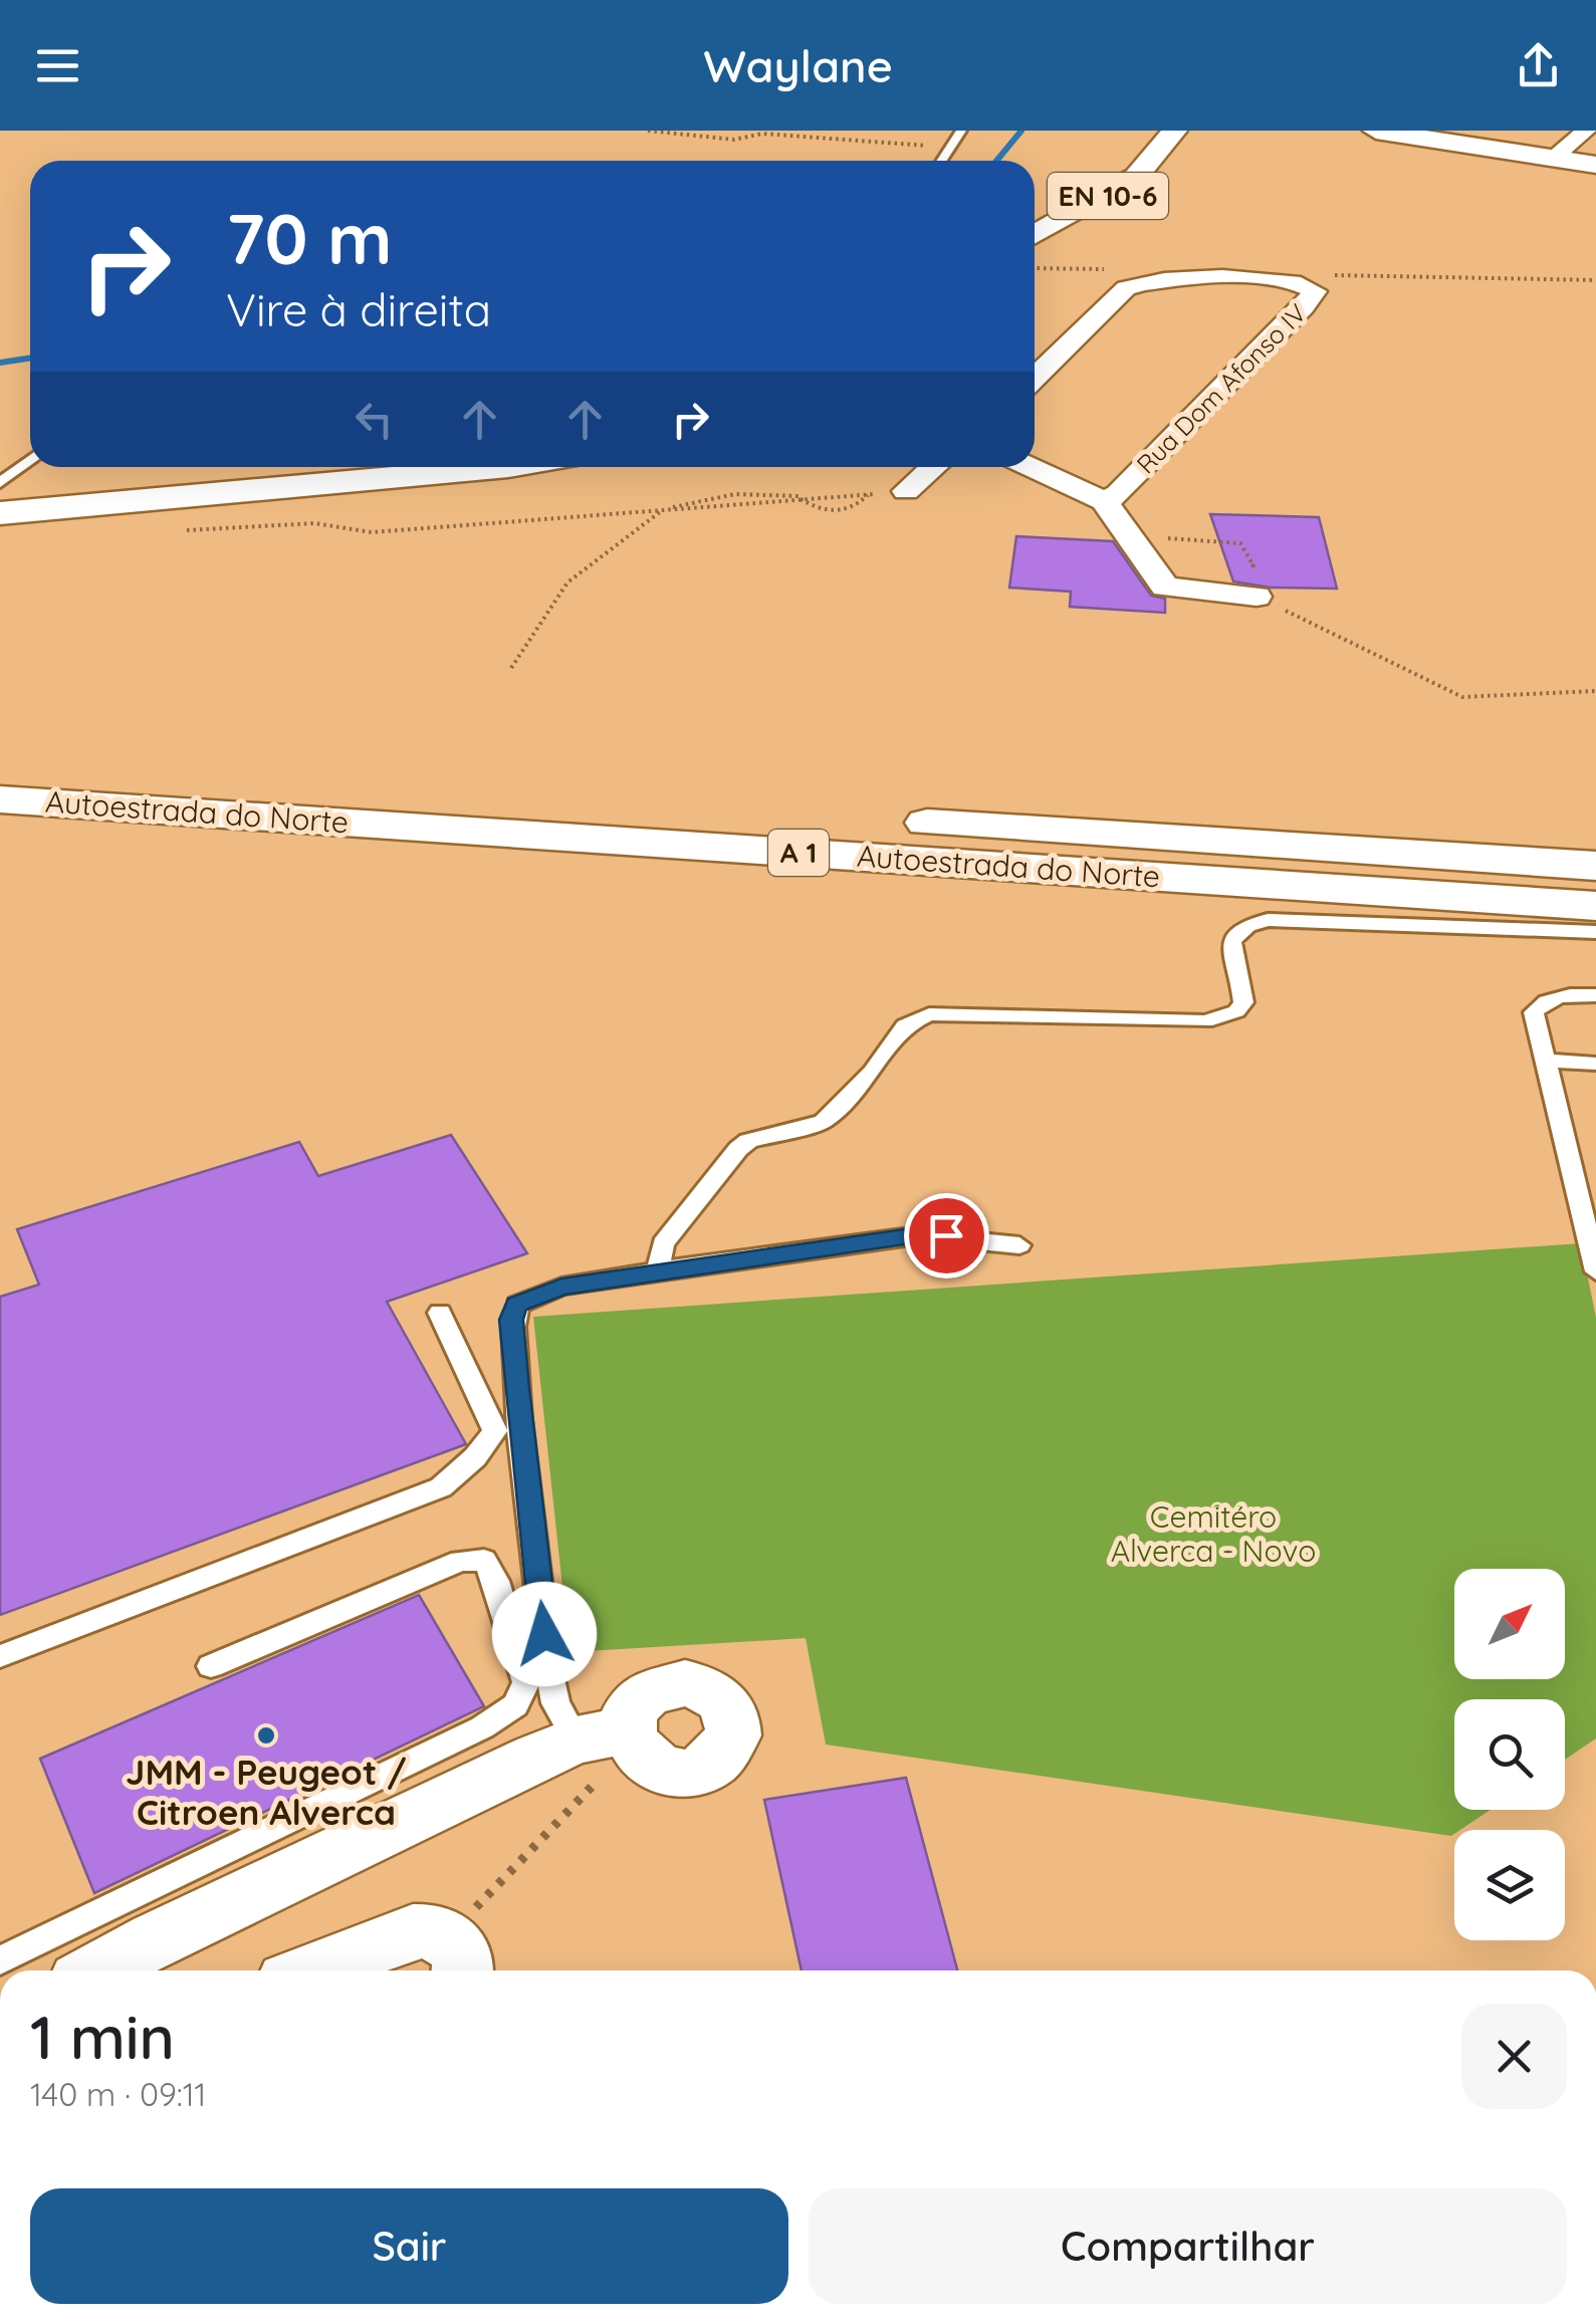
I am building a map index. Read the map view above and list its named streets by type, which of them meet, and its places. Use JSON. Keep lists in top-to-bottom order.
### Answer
{
  "streets": {
    "main road": ["EN 10-6", "Autoestrada do Norte", "A 1"],
    "street": ["Rua Dom Afonso IV"]
  },
  "parks": ["Cemitéro Alverca - Novo"],
  "places": ["JMM - Peugeot / Citroen Alverca"],
  "north": "top right",
  "page": {
    "header": "Waylane",
    "turn": ["70 m", "Vire à direita"],
    "heading": ["1 min", "140 m · 09:11"],
    "buttons": ["Sair", "Compartilhar"]
  }
}
